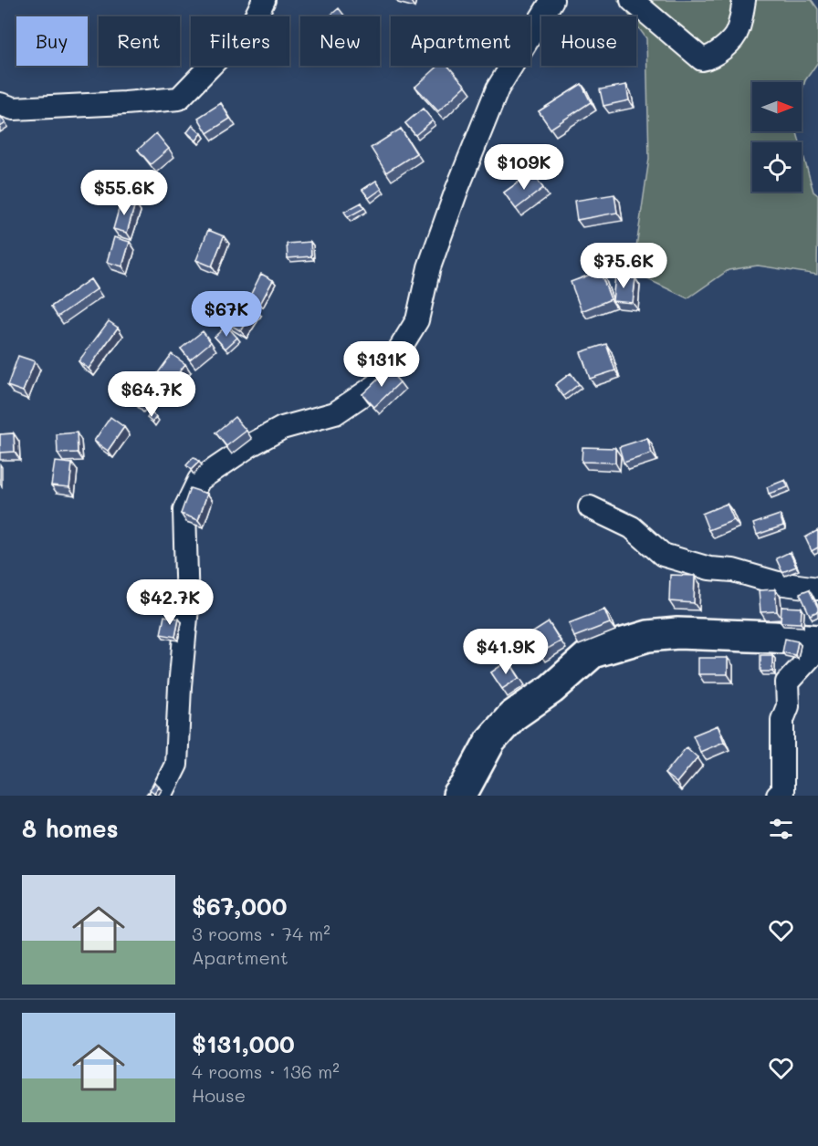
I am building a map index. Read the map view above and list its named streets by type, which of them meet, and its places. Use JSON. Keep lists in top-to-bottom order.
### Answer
{
  "north": "right",
  "page": {
    "chip": [
      "Buy",
      "Rent",
      "Filters",
      "New",
      "Apartment",
      "House"
    ],
    "price": [
      "$109K",
      "$55.6K",
      "$75.6K",
      "$67K",
      "$131K",
      "$64.7K",
      "$42.7K",
      "$41.9K"
    ],
    "heading": "8 homes",
    "list": [
      {
        "name": "$67,000",
        "note": "3 rooms · 74 m² · Apartment"
      },
      {
        "name": "$131,000",
        "note": "4 rooms · 136 m² · House"
      }
    ]
  }
}
